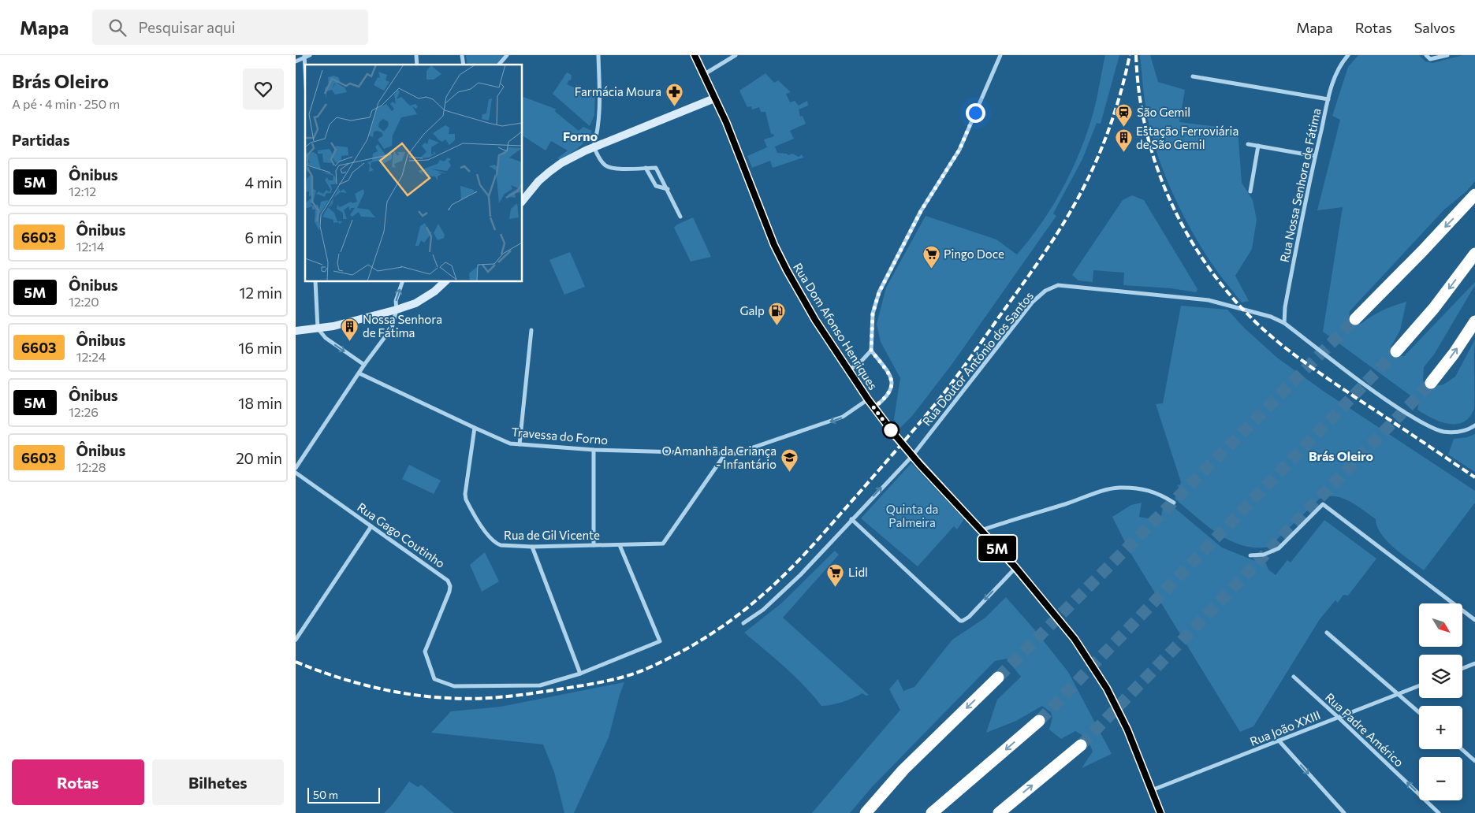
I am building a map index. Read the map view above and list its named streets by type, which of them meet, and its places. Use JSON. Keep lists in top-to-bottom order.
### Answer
{
  "streets": {
    "main road": ["Rua Dom Afonso Henriques"],
    "street": [
      "Rua Nossa Senhora de Fátima",
      "Rua Doutor António dos Santos",
      "Travessa do Forno",
      "Rua Gago Coutinho",
      "Rua de Gil Vicente",
      "Rua João XXIII",
      "Rua Padre Américo"
    ]
  },
  "crossings": [
    ["Rua Nossa Senhora de Fátima", "Rua Doutor António dos Santos"],
    ["Rua Dom Afonso Henriques", "Rua Doutor António dos Santos"],
    ["Rua Dom Afonso Henriques", "Travessa do Forno"],
    ["Rua Dom Afonso Henriques", "Rua João XXIII"],
    ["Travessa do Forno", "Rua de Gil Vicente"],
    ["Rua João XXIII", "Rua Padre Américo"]
  ],
  "one_way": ["Rua Padre Américo"],
  "districts": ["Forno", "Brás Oleiro"],
  "parks": ["Quinta da Palmeira"],
  "places": {
    "pharmacy": ["Farmácia Moura"],
    "station": ["São Gemil"],
    "building": ["Estação Ferroviária de São Gemil", "Nossa Senhora de Fátima"],
    "supermarket": ["Pingo Doce", "Lidl"],
    "fuel station": ["Galp"],
    "school or university": ["O Amanhã da Criança - Infantário"]
  },
  "lines": ["bus line 5M"],
  "scale_bar": "50 m",
  "north": "bottom right",
  "page": {
    "header": "Mapa",
    "search": "Pesquisar aqui",
    "nav": ["Mapa", "Rotas", "Salvos"],
    "heading": [
      ["Brás Oleiro", "A pé · 4 min · 250 m"],
      "Partidas"
    ],
    "on_map": "5M",
    "list": [
      {
        "mark": "5M",
        "name": "Ônibus",
        "note": "12:12",
        "value": "4 min"
      },
      {
        "mark": "6603",
        "name": "Ônibus",
        "note": "12:14",
        "value": "6 min"
      },
      {
        "mark": "5M",
        "name": "Ônibus",
        "note": "12:20",
        "value": "12 min"
      },
      {
        "mark": "6603",
        "name": "Ônibus",
        "note": "12:24",
        "value": "16 min"
      },
      {
        "mark": "5M",
        "name": "Ônibus",
        "note": "12:26",
        "value": "18 min"
      },
      {
        "mark": "6603",
        "name": "Ônibus",
        "note": "12:28",
        "value": "20 min"
      }
    ],
    "map_buttons": ["+", "−"],
    "buttons": ["Rotas", "Bilhetes"],
    "scale": "50 m"
  }
}
